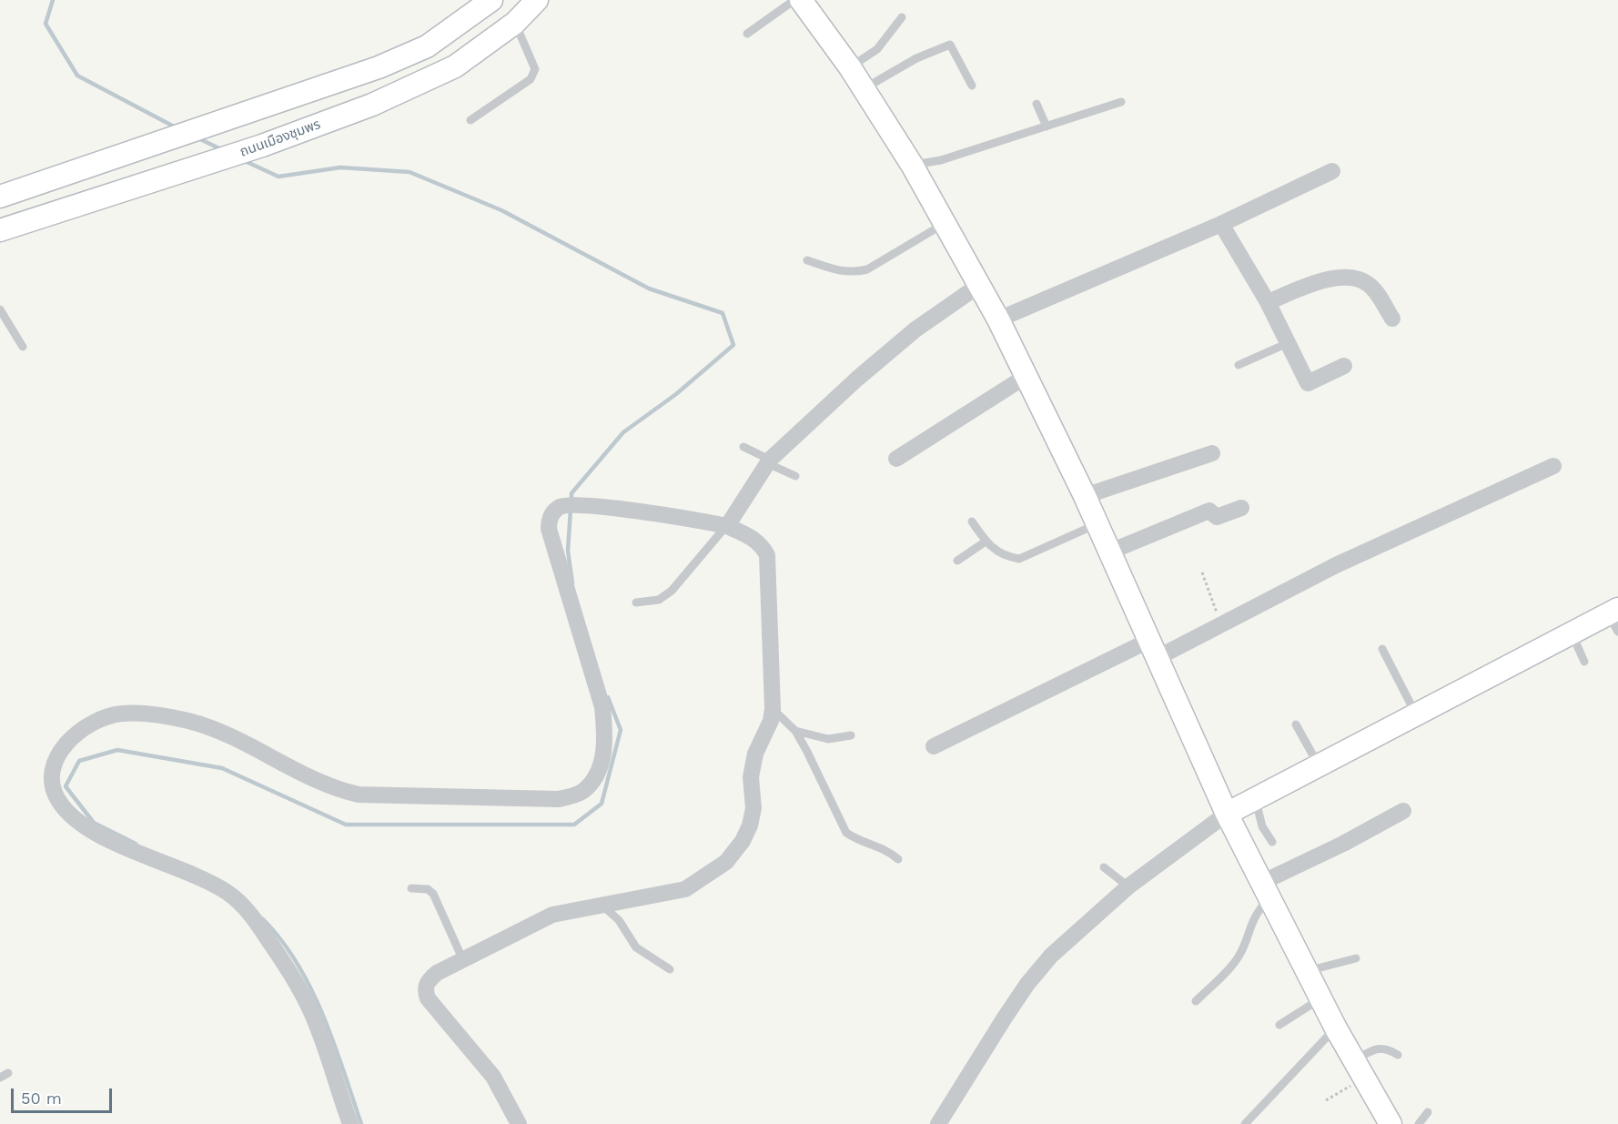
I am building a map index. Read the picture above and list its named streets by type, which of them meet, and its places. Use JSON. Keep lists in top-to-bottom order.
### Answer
{
  "streets": {
    "street": ["ถนนเมืองชุมพร"]
  },
  "scale_bar": "50 m"
}
